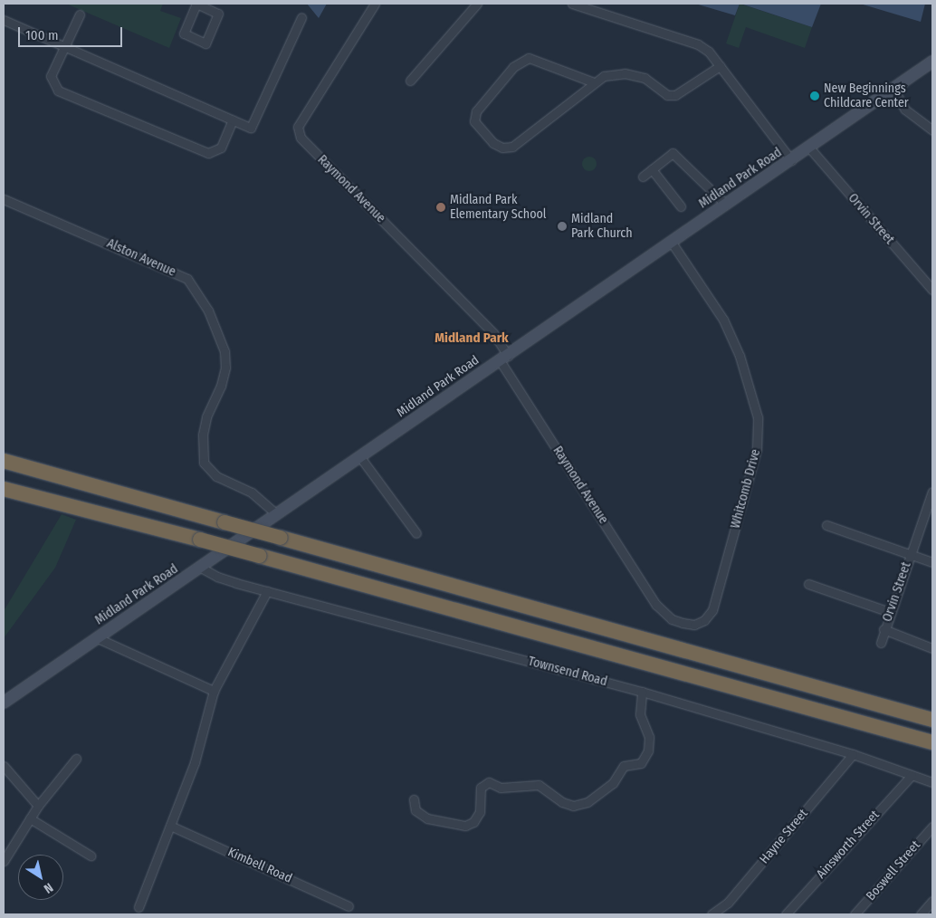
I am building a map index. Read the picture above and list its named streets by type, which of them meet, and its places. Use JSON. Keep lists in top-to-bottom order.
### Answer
{
  "streets": {
    "street": [
      "Midland Park Road",
      "Raymond Avenue",
      "Orvin Street",
      "Alston Avenue",
      "Whitcomb Drive",
      "Townsend Road",
      "Hayne Street",
      "Ainsworth Street",
      "Kimbell Road",
      "Boswell Street"
    ]
  },
  "crossings": [
    ["Midland Park Road", "Raymond Avenue"],
    ["Midland Park Road", "Orvin Street"],
    ["Midland Park Road", "Alston Avenue"],
    ["Midland Park Road", "Whitcomb Drive"],
    ["Midland Park Road", "Townsend Road"],
    ["Raymond Avenue", "Whitcomb Drive"],
    ["Townsend Road", "Hayne Street"],
    ["Townsend Road", "Ainsworth Street"]
  ],
  "districts": ["Midland Park"],
  "places": ["New Beginnings Childcare Center", "Midland Park Elementary School", "Midland Park Church"],
  "scale_bar": "100 m",
  "north": "bottom right"
}
